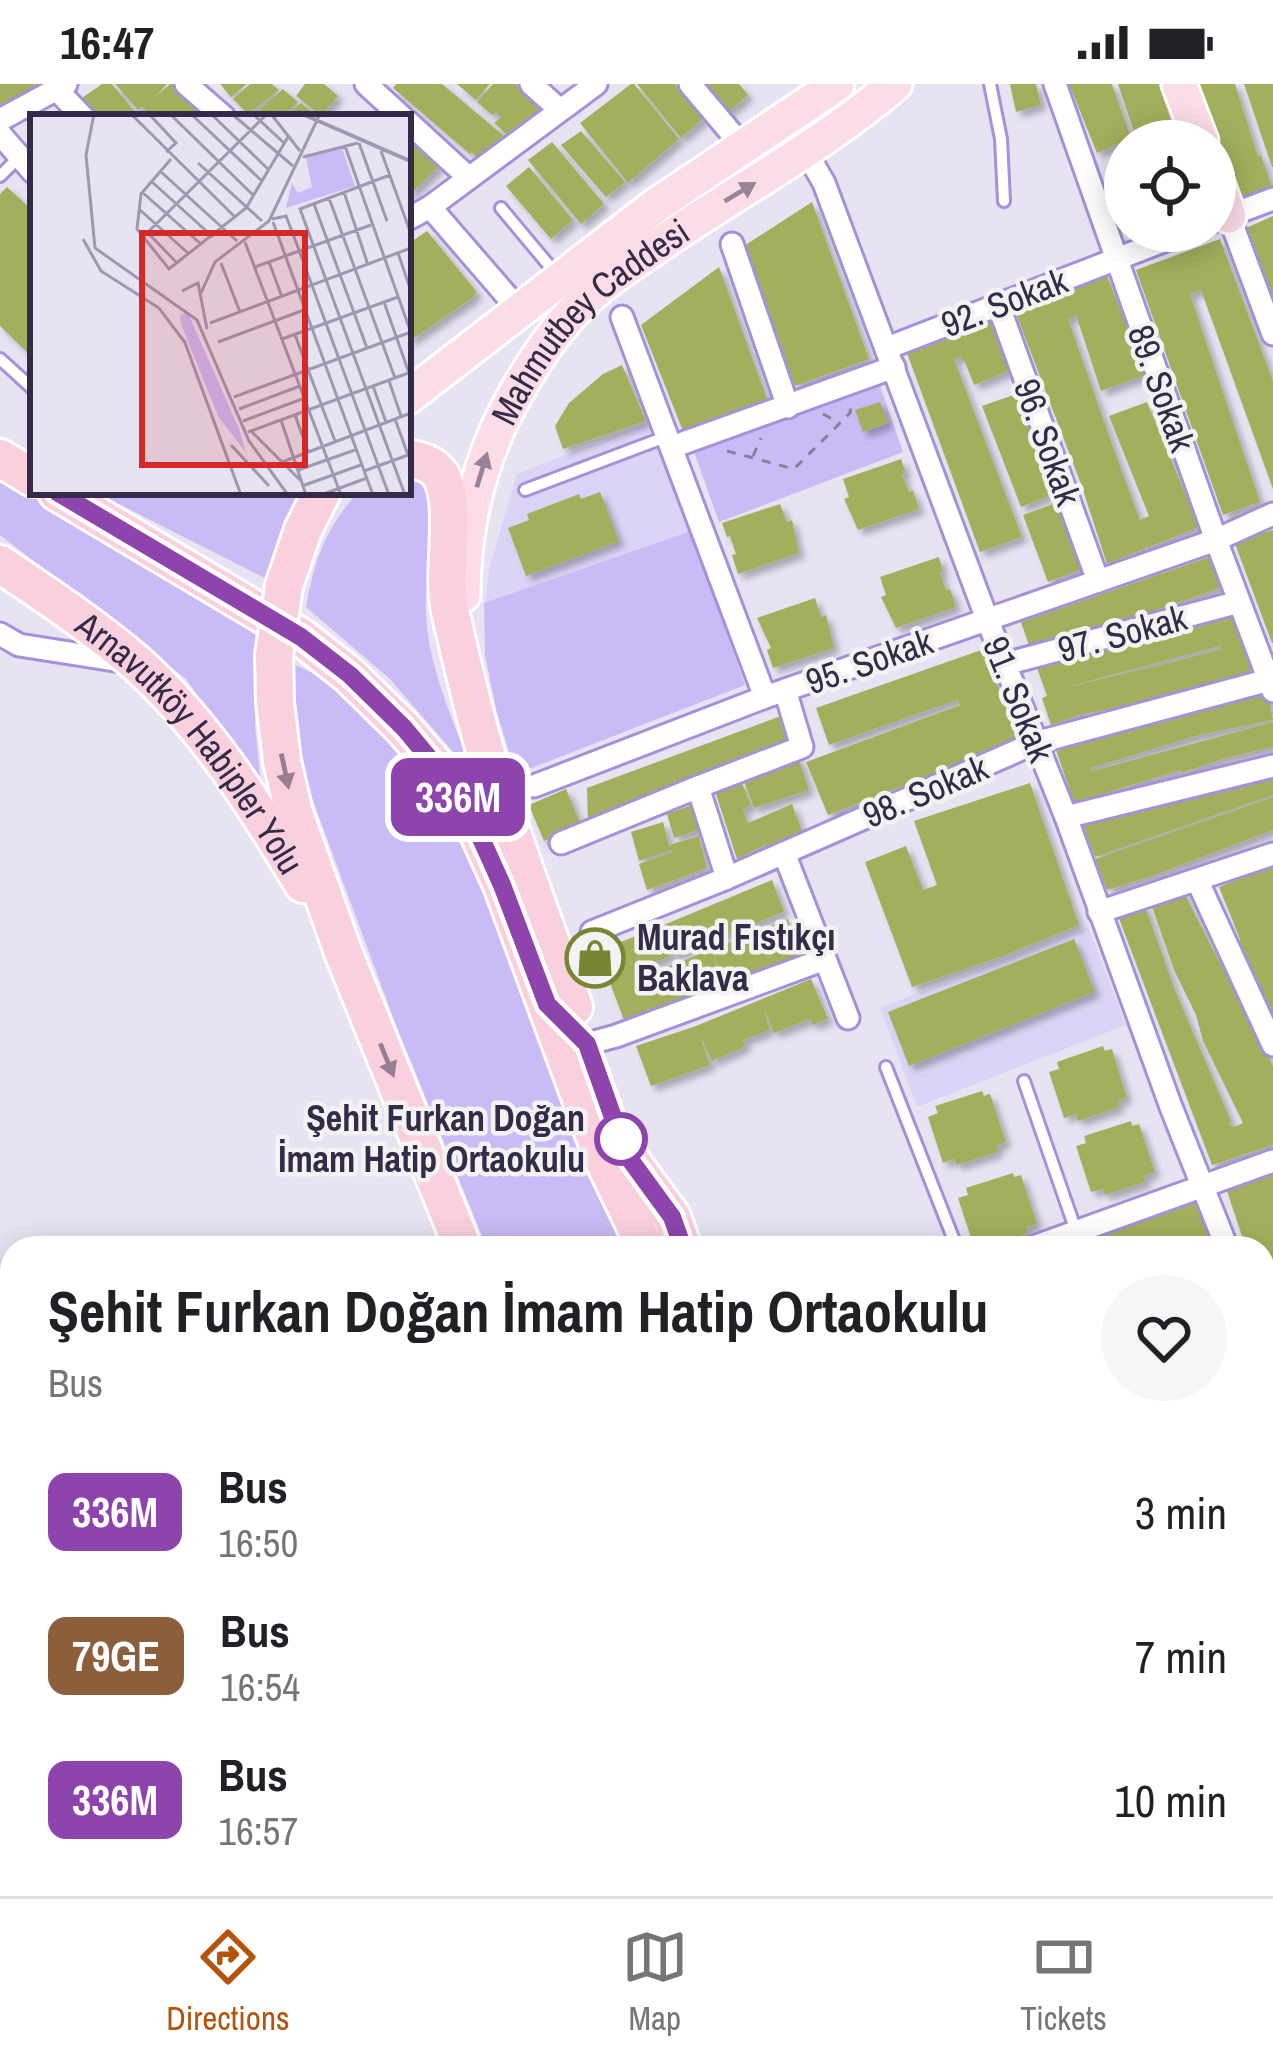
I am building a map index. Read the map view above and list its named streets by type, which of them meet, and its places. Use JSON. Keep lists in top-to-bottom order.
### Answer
{
  "streets": {
    "highway": ["Arnavutköy Habipler Yolu"],
    "main road": ["Mahmutbey Caddesi"],
    "street": [
      "92. Sokak",
      "89. Sokak",
      "96. Sokak",
      "97. Sokak",
      "95. Sokak",
      "91. Sokak",
      "98. Sokak"
    ]
  },
  "crossings": [
    ["92. Sokak", "89. Sokak"],
    ["92. Sokak", "96. Sokak"],
    ["92. Sokak", "91. Sokak"],
    ["Mahmutbey Caddesi", "91. Sokak"],
    ["89. Sokak", "97. Sokak"],
    ["89. Sokak", "95. Sokak"],
    ["89. Sokak", "98. Sokak"],
    ["96. Sokak", "95. Sokak"],
    ["97. Sokak", "91. Sokak"],
    ["95. Sokak", "91. Sokak"],
    ["91. Sokak", "98. Sokak"]
  ],
  "places": {
    "shop": ["Murad Fıstıkçı Baklava"],
    "other": ["Şehit Furkan Doğan İmam Hatip Ortaokulu"]
  },
  "lines": ["bus line 336M"],
  "page": {
    "status": "16:47",
    "on_map": "336M",
    "heading": ["Şehit Furkan Doğan İmam Hatip Ortaokulu", "Bus"],
    "list": [
      {
        "mark": "336M",
        "name": "Bus",
        "note": "16:50",
        "value": "3 min"
      },
      {
        "mark": "79GE",
        "name": "Bus",
        "note": "16:54",
        "value": "7 min"
      },
      {
        "mark": "336M",
        "name": "Bus",
        "note": "16:57",
        "value": "10 min"
      }
    ],
    "tabs": ["Directions", "Map", "Tickets"]
  }
}
